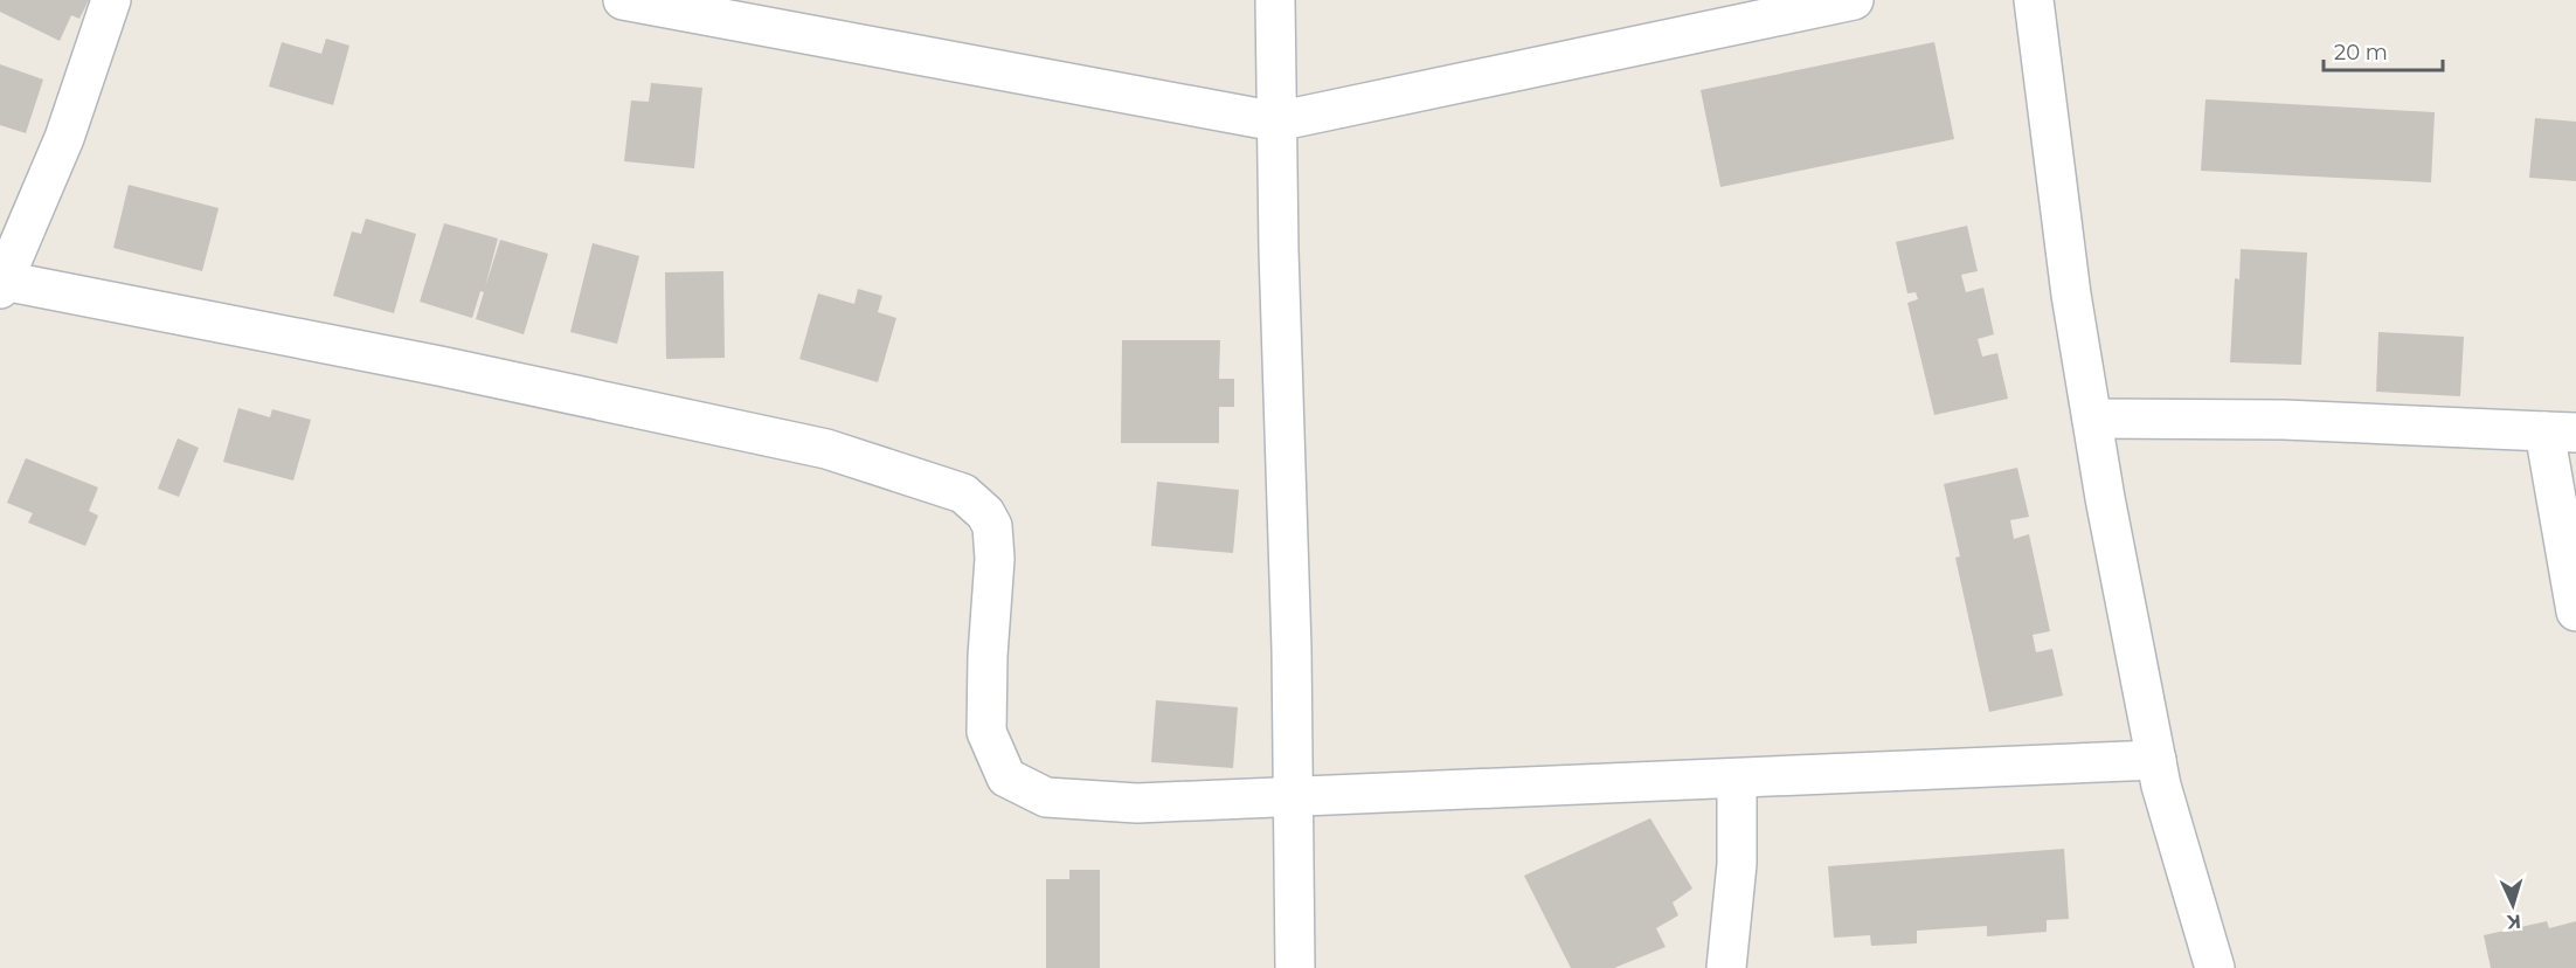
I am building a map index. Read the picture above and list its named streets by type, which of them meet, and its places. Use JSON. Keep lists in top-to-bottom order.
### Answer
{
  "scale_bar": "20 m",
  "north": "bottom"
}
